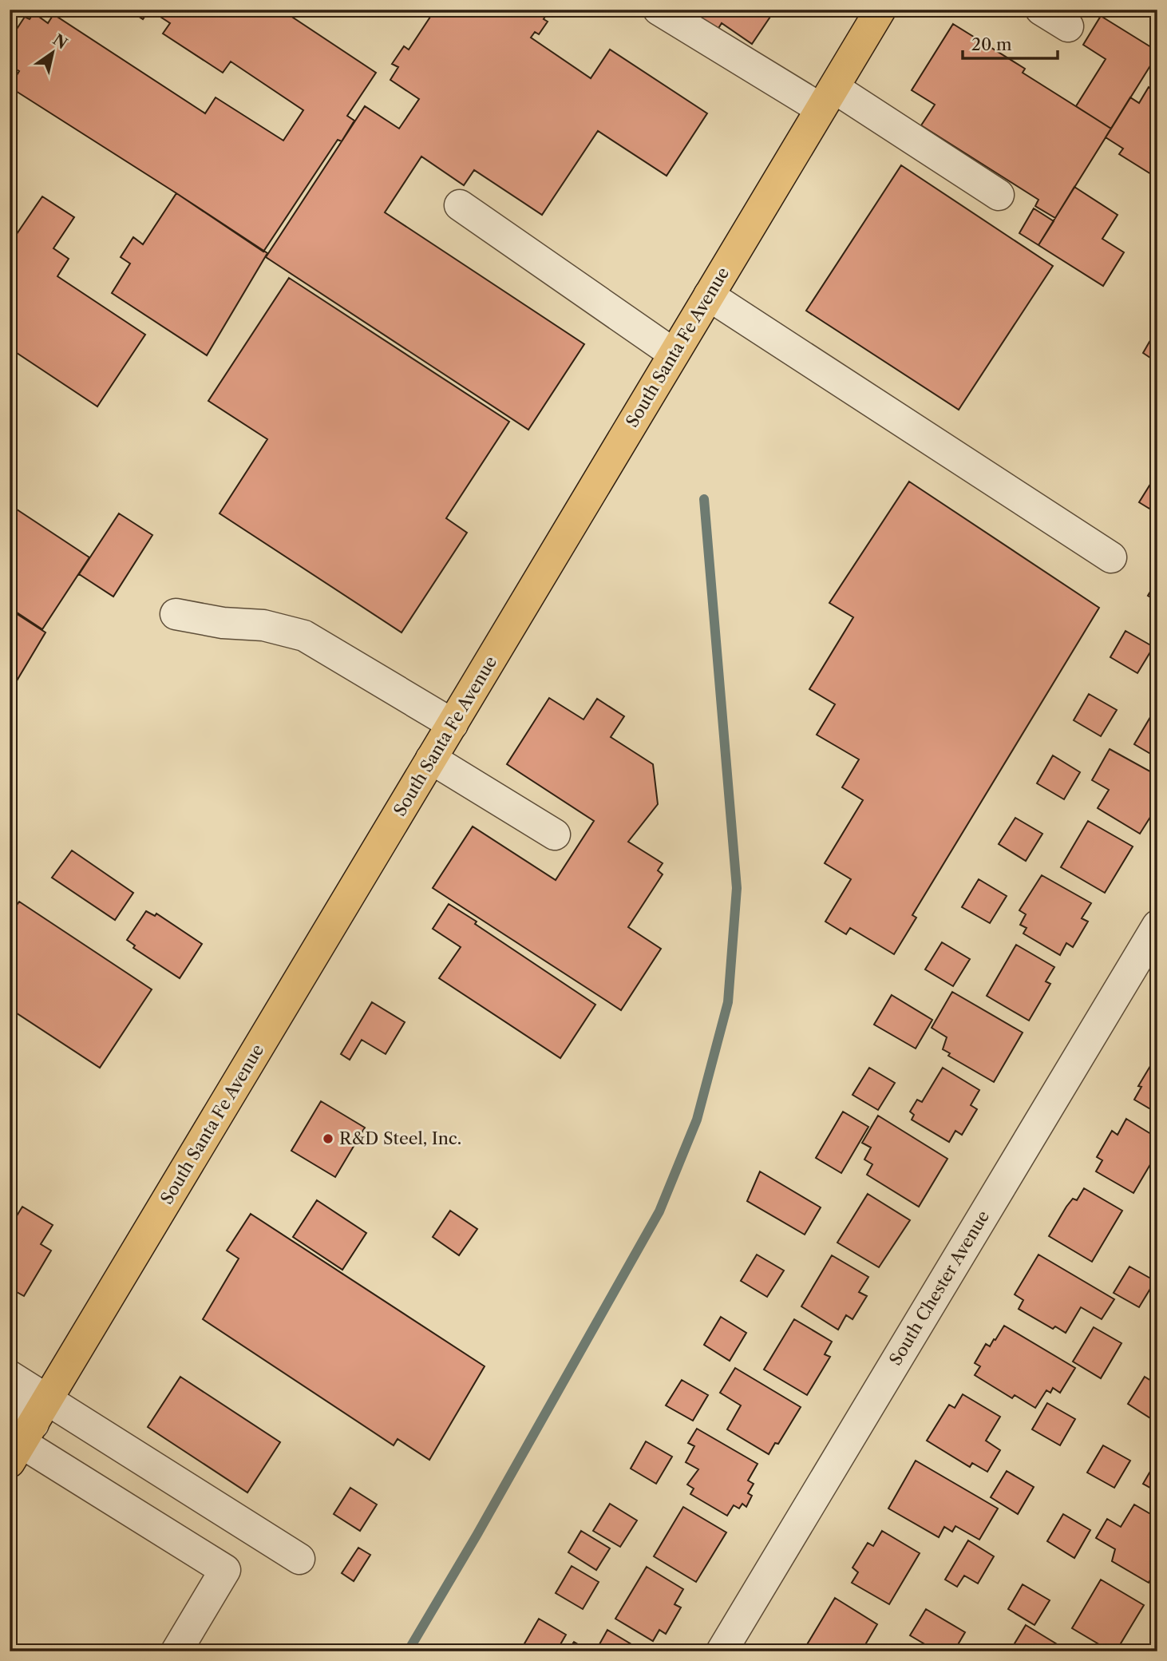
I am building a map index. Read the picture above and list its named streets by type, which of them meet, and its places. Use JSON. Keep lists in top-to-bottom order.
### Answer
{
  "streets": {
    "main road": ["South Santa Fe Avenue"],
    "street": ["South Chester Avenue"]
  },
  "places": ["R&D Steel, Inc."],
  "scale_bar": "20 m",
  "north": "top right"
}
